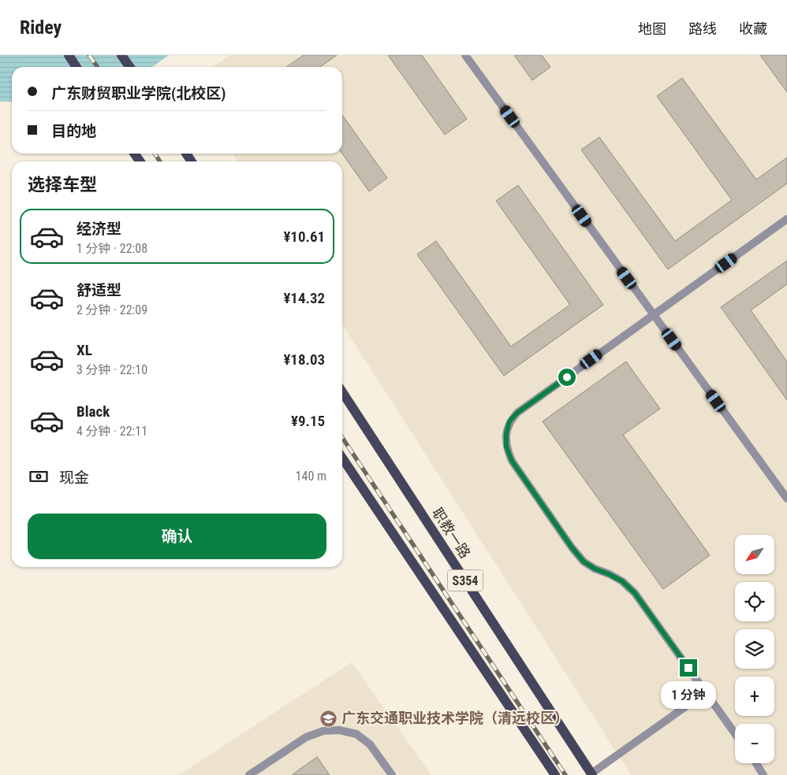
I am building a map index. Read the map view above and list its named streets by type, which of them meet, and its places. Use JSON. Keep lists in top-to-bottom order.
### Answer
{
  "streets": {
    "main road": ["职教一路", "S354"]
  },
  "places": {
    "school or university": ["广东交通职业技术学院（清远校区）"]
  },
  "north": "bottom left",
  "page": {
    "header": "Ridey",
    "nav": ["地图", "路线", "收藏"],
    "banner": ["广东财贸职业学院(北校区)", "目的地"],
    "heading": "选择车型",
    "list": [
      {
        "name": "经济型",
        "note": "1 分钟 · 22:08",
        "value": "¥10.61"
      },
      {
        "name": "舒适型",
        "note": "2 分钟 · 22:09",
        "value": "¥14.32"
      },
      {
        "name": "XL",
        "note": "3 分钟 · 22:10",
        "value": "¥18.03"
      },
      {
        "name": "Black",
        "note": "4 分钟 · 22:11",
        "value": "¥9.15"
      }
    ],
    "pay": ["现金", "140 m"],
    "buttons": "确认",
    "map_buttons": ["+", "−"],
    "bubble": "1 分钟"
  }
}
